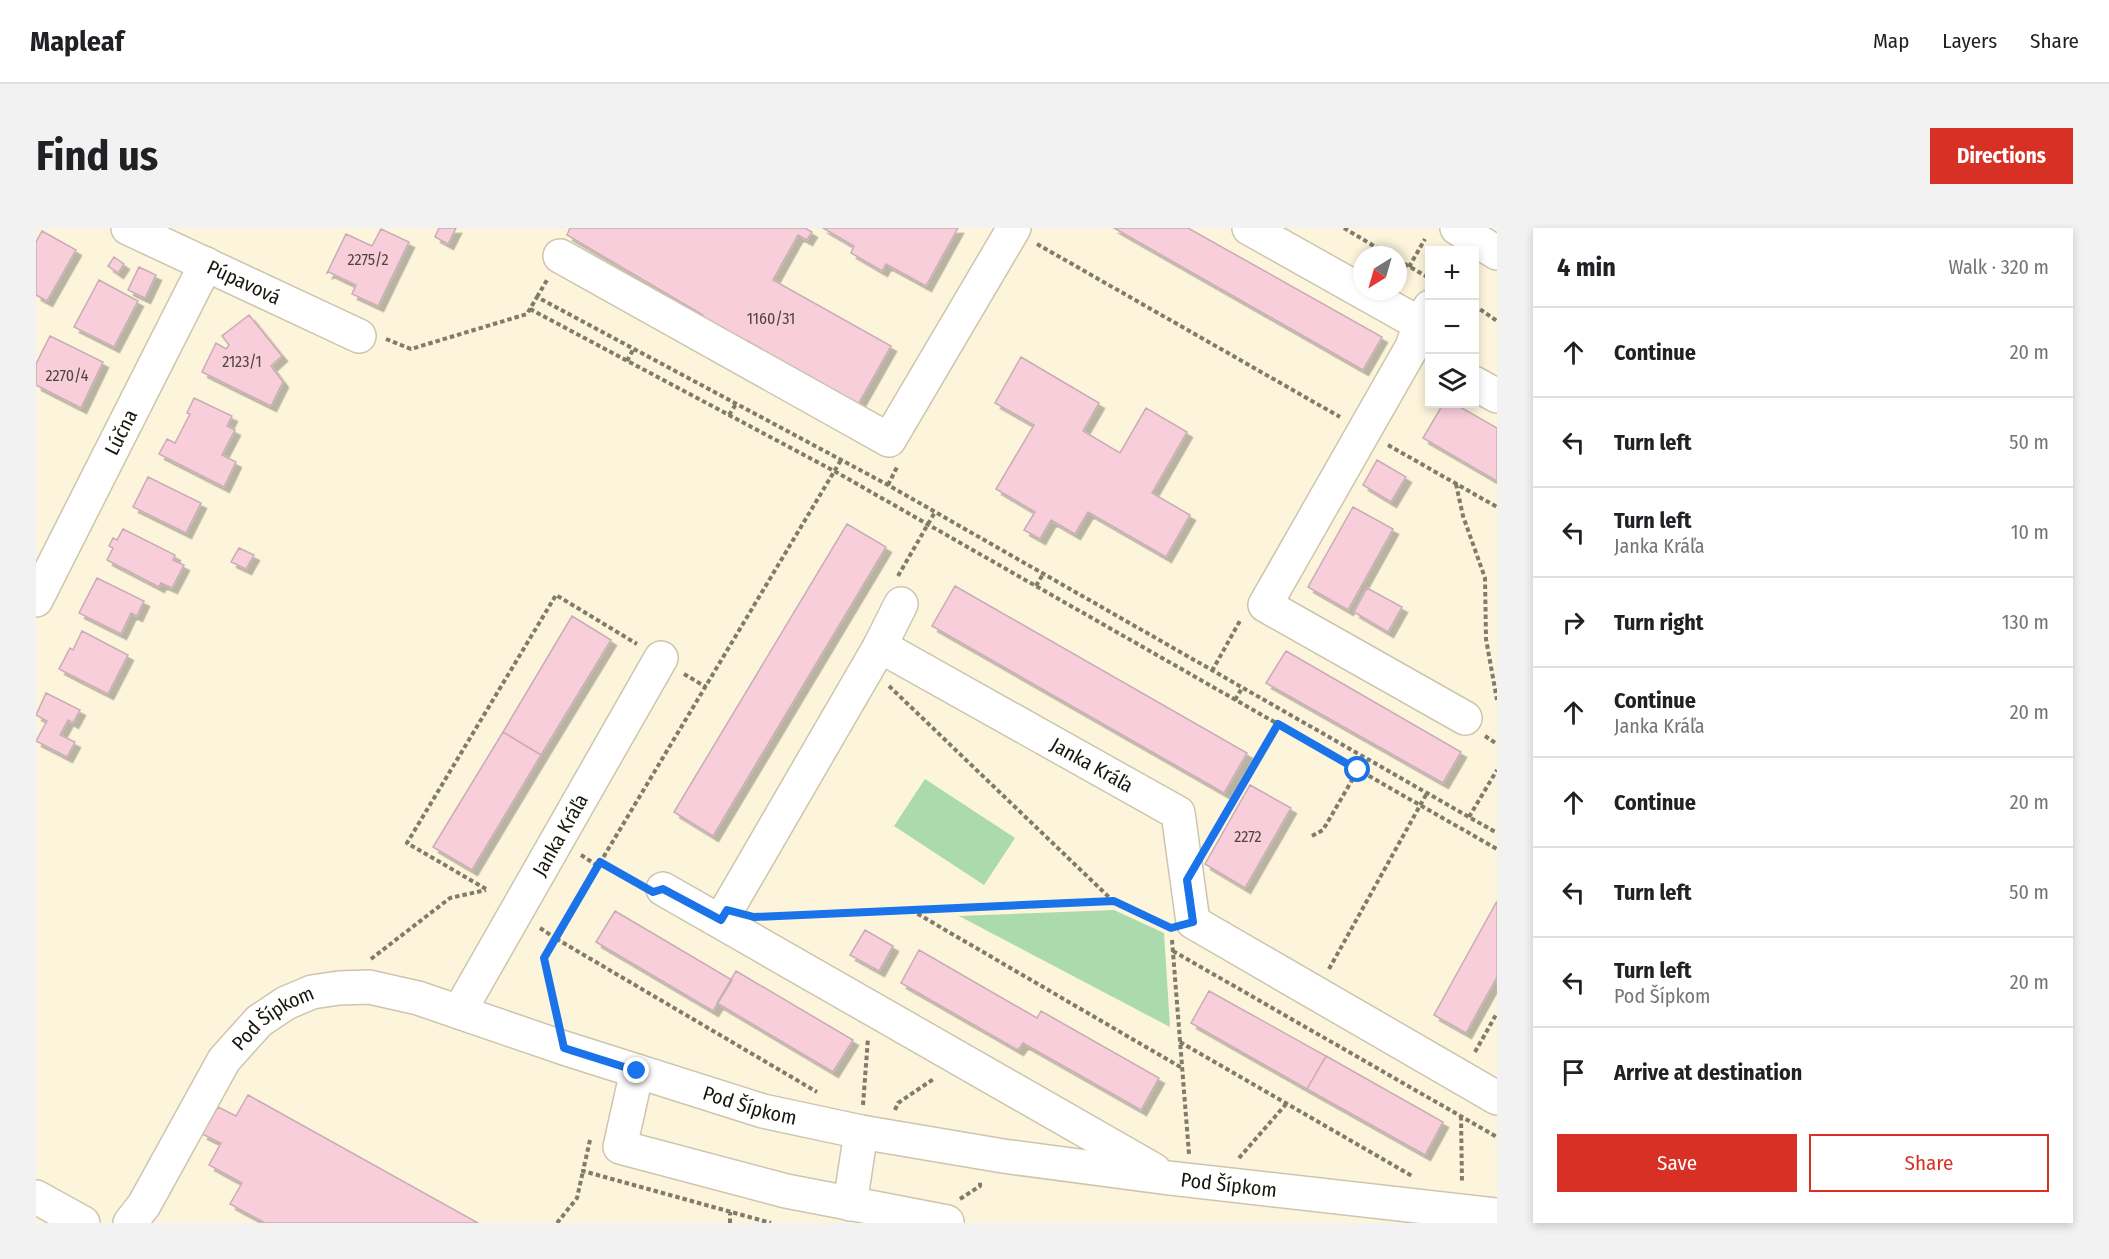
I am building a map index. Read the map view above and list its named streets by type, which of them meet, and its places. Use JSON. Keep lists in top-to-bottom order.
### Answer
{
  "streets": {
    "street": [
      "Púpavová",
      "Lúčna",
      "Janka Kráľa",
      "Pod Šípkom"
    ]
  },
  "crossings": [
    ["Púpavová", "Lúčna"],
    ["Janka Kráľa", "Pod Šípkom"]
  ],
  "house_numbers": [
    "2275/2",
    "1160/31",
    "2123/1",
    "2270/4",
    "2272"
  ],
  "north": "bottom left",
  "page": {
    "header": "Mapleaf",
    "nav": ["Map", "Layers", "Share"],
    "buttons": [
      "Directions",
      ["Save", "Share"]
    ],
    "title": "Find us",
    "heading": ["4 min", "Walk · 320 m"],
    "map_buttons": ["+", "−"],
    "list": [
      ["Continue", "20 m"],
      ["Turn left", "50 m"],
      ["Turn left", "Janka Kráľa", "10 m"],
      ["Turn right", "130 m"],
      ["Continue", "Janka Kráľa", "20 m"],
      ["Continue", "20 m"],
      ["Turn left", "50 m"],
      ["Turn left", "Pod Šípkom", "20 m"],
      "Arrive at destination"
    ]
  }
}
